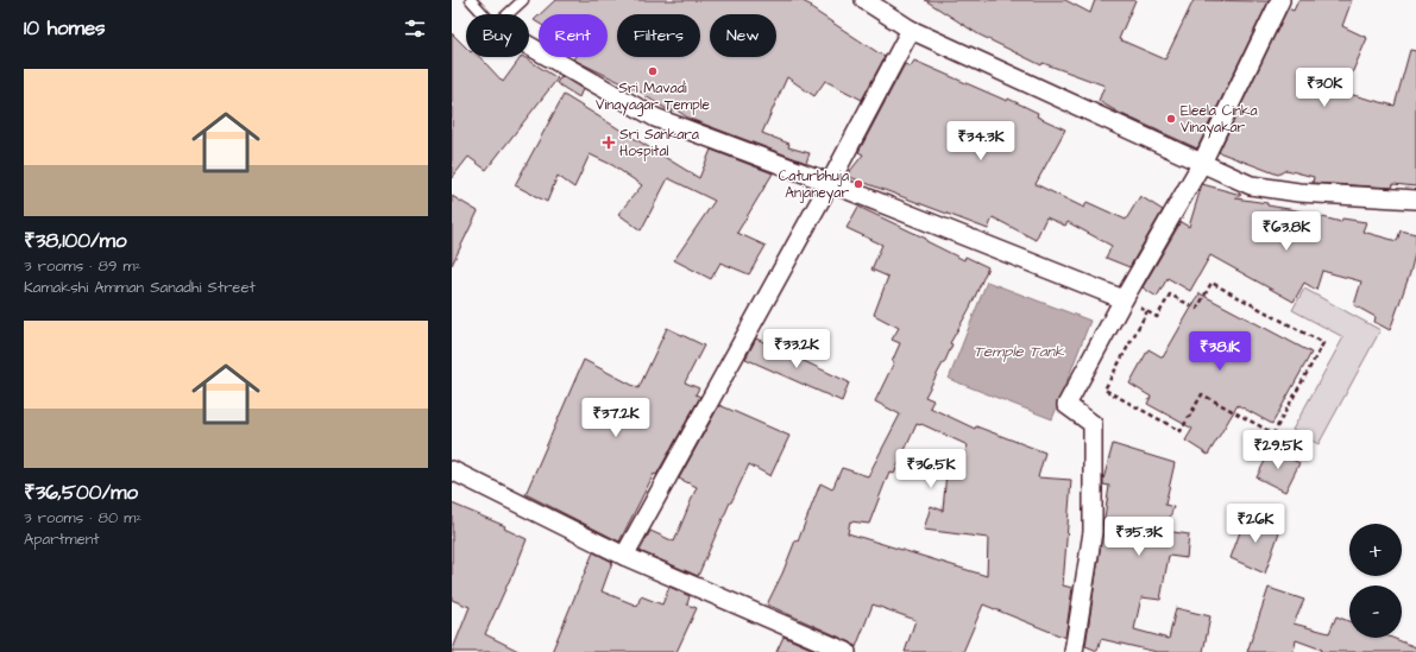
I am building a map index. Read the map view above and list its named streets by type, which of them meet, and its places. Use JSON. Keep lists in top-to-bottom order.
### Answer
{
  "water": ["Temple Tank"],
  "places": {
    "other": ["Sri Mavadi Vinayagar Temple", "Eleela Cinka Vinayakar", "Caturbhuja Anjaneyar"],
    "health": ["Sri Sankara Hospital"]
  },
  "page": {
    "heading": "10 homes",
    "chip": [
      "Buy",
      "Rent",
      "Filters",
      "New"
    ],
    "list": [
      {
        "name": "₹38,100/mo",
        "note": "3 rooms · 89 m² · Kamakshi Amman Sanadhi Street"
      },
      {
        "name": "₹36,500/mo",
        "note": "3 rooms · 80 m² · Apartment"
      }
    ],
    "price": [
      "₹30K",
      "₹34.3K",
      "₹63.8K",
      "₹33.2K",
      "₹38.1K",
      "₹37.2K",
      "₹29.5K",
      "₹36.5K",
      "₹26K",
      "₹35.3K"
    ],
    "map_buttons": ["+", "−"]
  }
}
